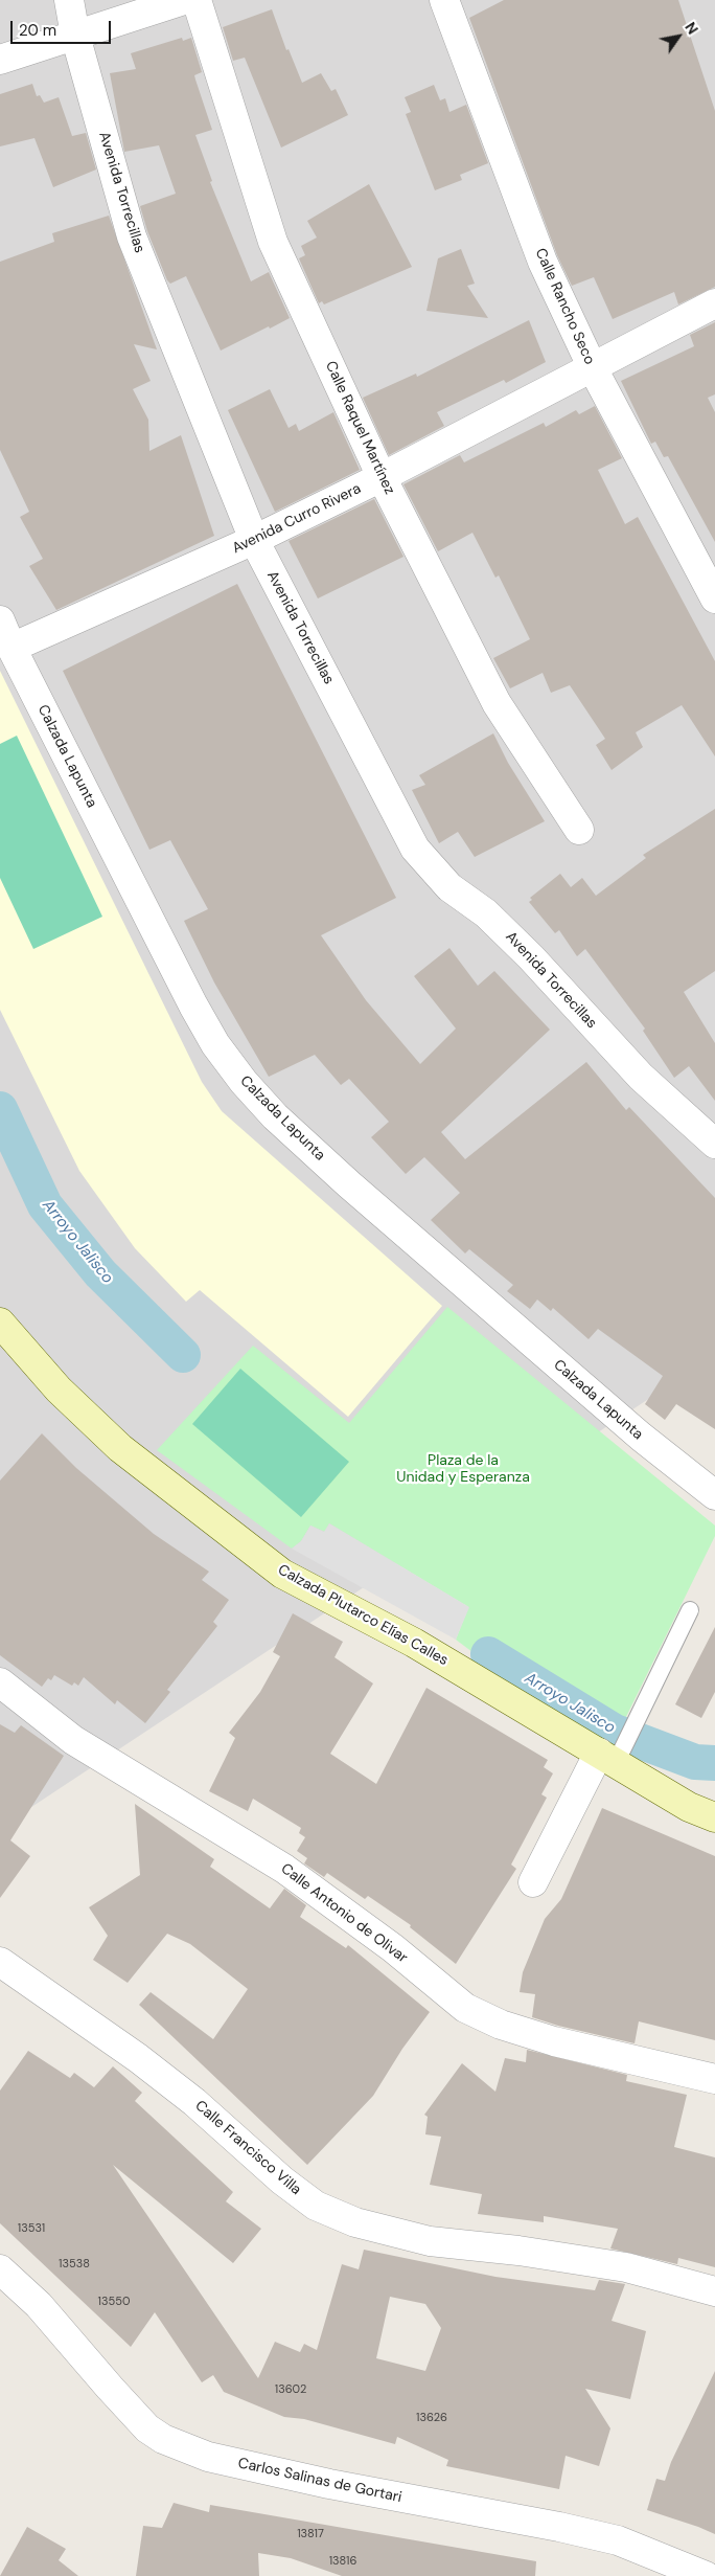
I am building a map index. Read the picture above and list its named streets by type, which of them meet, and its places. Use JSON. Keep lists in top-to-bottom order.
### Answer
{
  "streets": {
    "main road": ["Calzada Plutarco Elías Calles"],
    "street": [
      "Avenida Torrecillas",
      "Calle Rancho Seco",
      "Calle Raquel Martínez",
      "Avenida Curro Rivera",
      "Calzada Lapunta",
      "Calle Antonio de Olivar",
      "Calle Francisco Villa",
      "Carlos Salinas de Gortari"
    ]
  },
  "crossings": [
    ["Avenida Torrecillas", "Avenida Curro Rivera"],
    ["Calle Rancho Seco", "Avenida Curro Rivera"],
    ["Calle Raquel Martínez", "Avenida Curro Rivera"],
    ["Avenida Curro Rivera", "Calzada Lapunta"]
  ],
  "water": ["Arroyo Jalisco"],
  "parks": ["Plaza de la Unidad y Esperanza"],
  "house_numbers": [
    "13531",
    "13538",
    "13550",
    "13602",
    "13626",
    "13817",
    "13816"
  ],
  "scale_bar": "20 m",
  "north": "top right"
}
